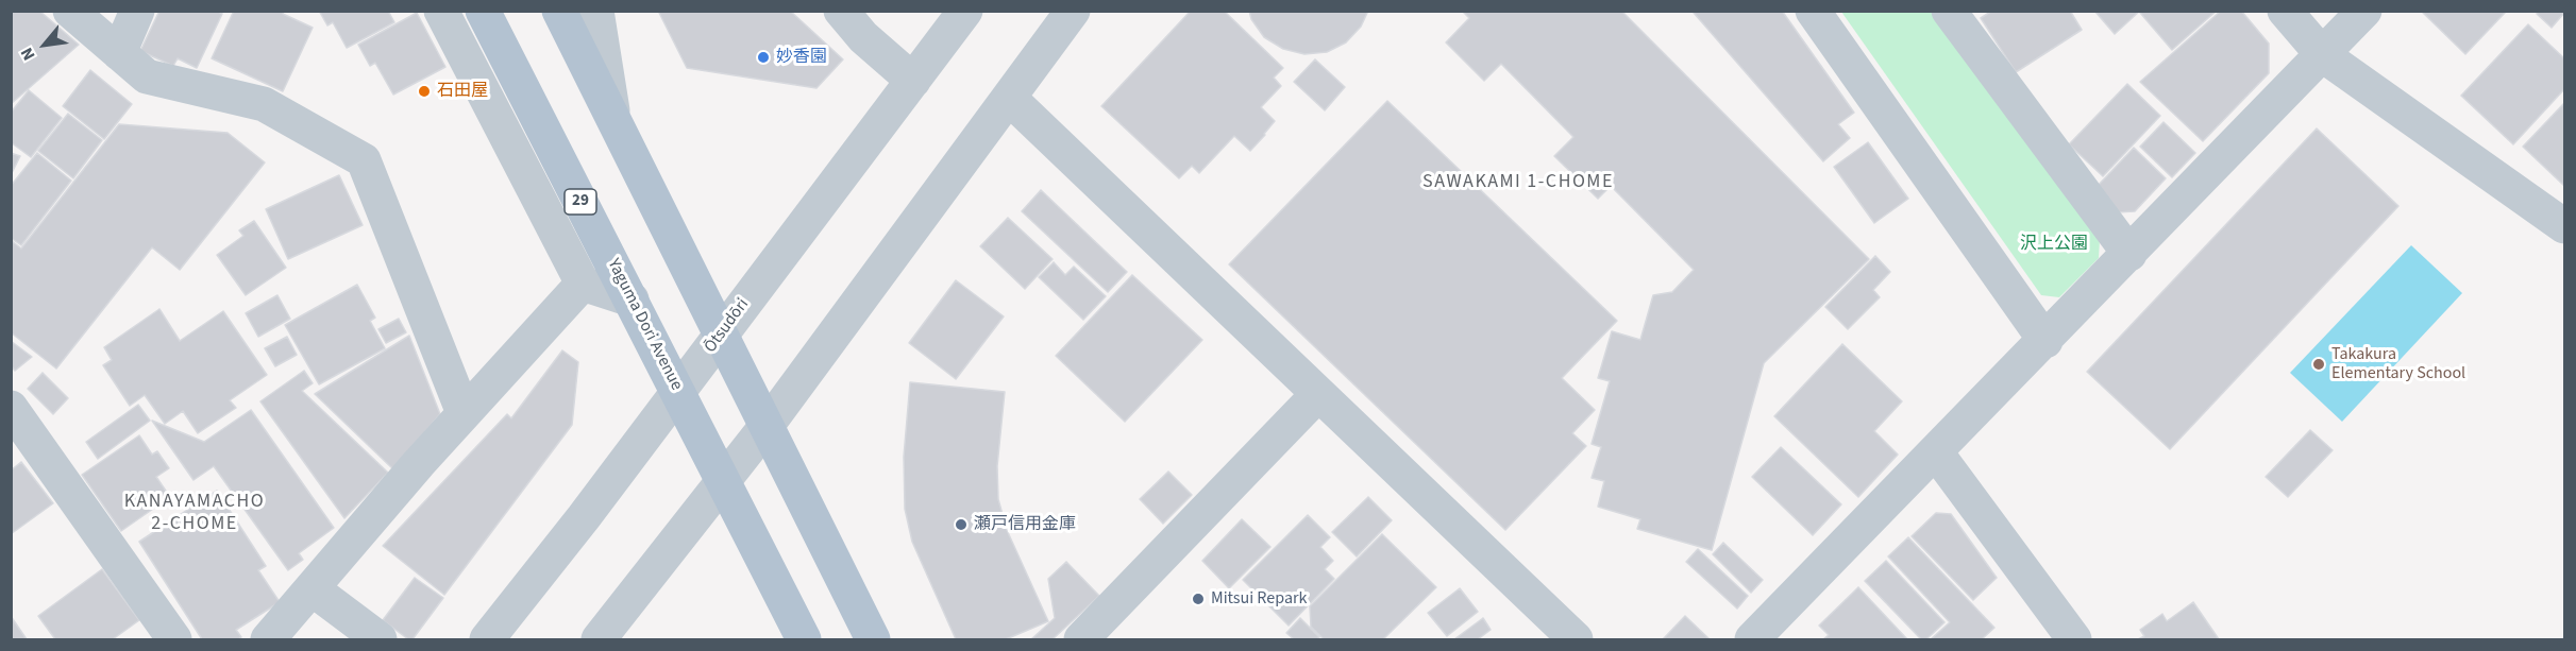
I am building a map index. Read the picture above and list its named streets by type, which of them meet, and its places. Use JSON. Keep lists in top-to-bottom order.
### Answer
{
  "streets": {
    "main road": ["29", "Yaguma Dori Avenue"],
    "street": ["Ōtsudōri"]
  },
  "crossings": [
    ["Yaguma Dori Avenue", "Ōtsudōri"]
  ],
  "districts": ["SAWAKAMI 1-CHOME", "KANAYAMACHO 2-CHOME"],
  "parks": ["沢上公園"],
  "places": [
    "妙香園",
    "石田屋",
    "Takakura Elementary School",
    "瀬戸信用金庫",
    "Mitsui Repark"
  ],
  "north": "bottom left"
}
